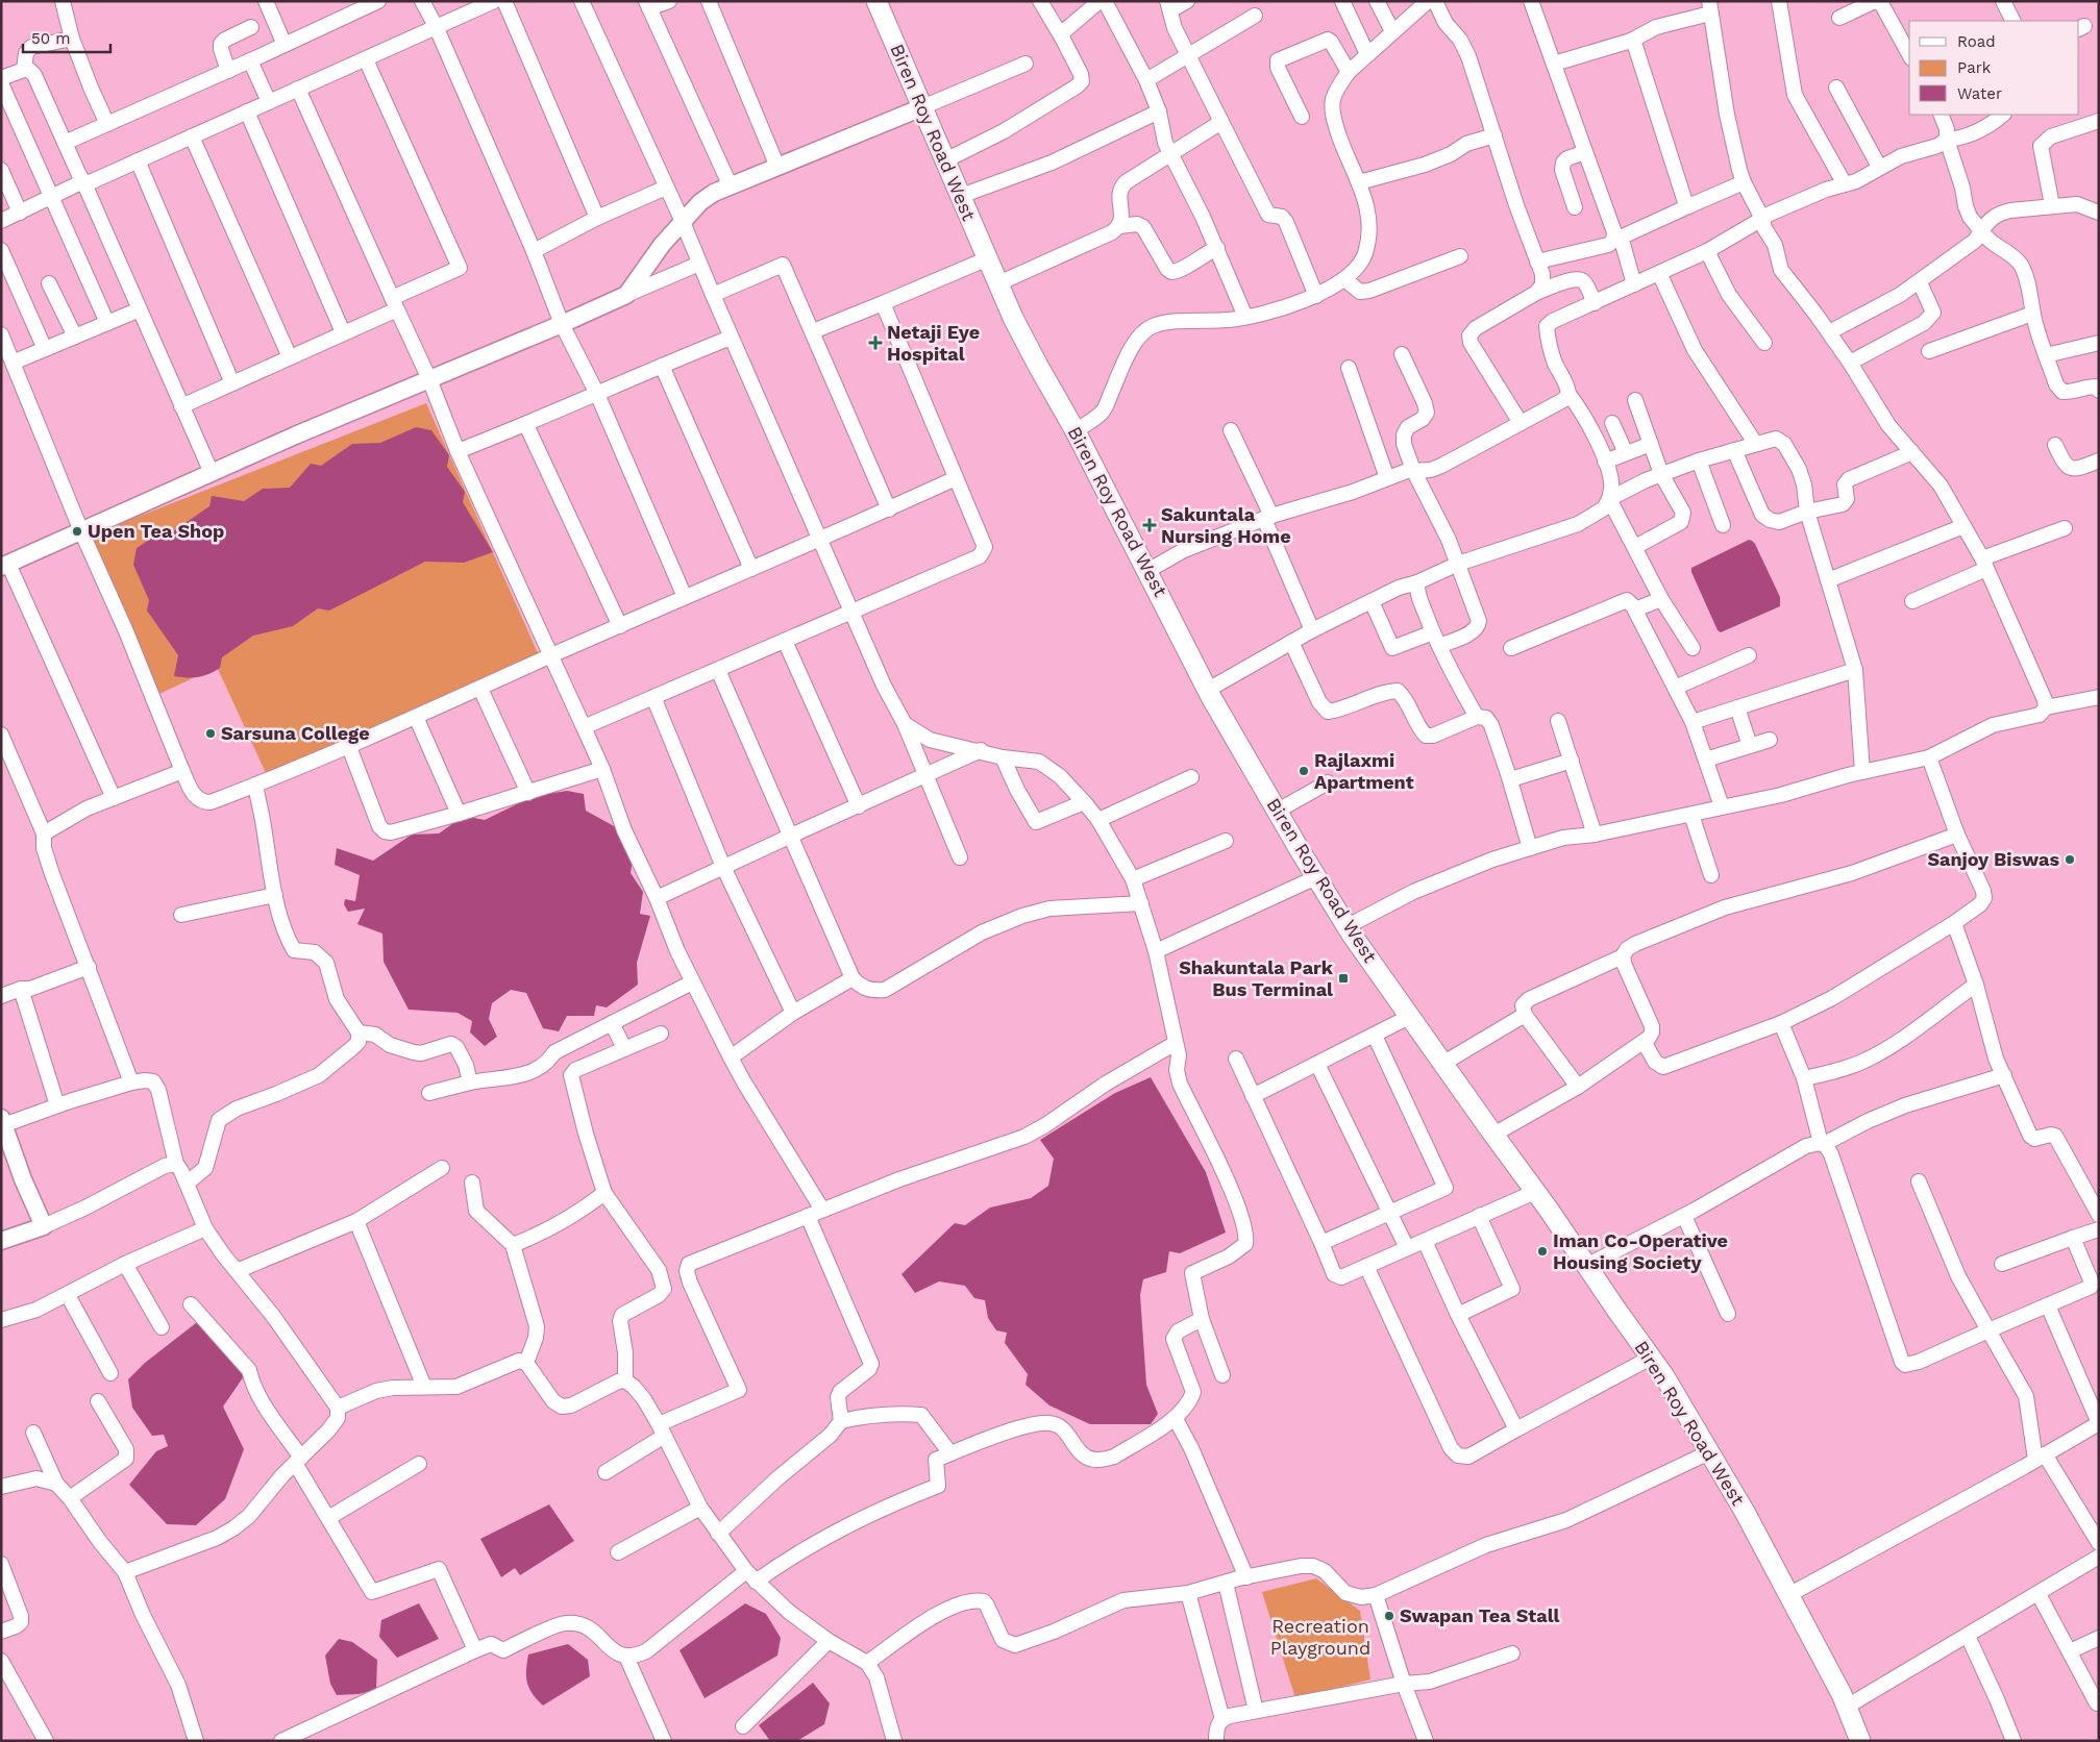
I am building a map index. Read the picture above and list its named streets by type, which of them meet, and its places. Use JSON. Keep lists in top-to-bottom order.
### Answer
{
  "streets": {
    "main road": ["Biren Roy Road West"]
  },
  "parks": ["Recreation Playground"],
  "places": {
    "health": ["Netaji Eye Hospital", "Sakuntala Nursing Home"],
    "other": [
      "Upen Tea Shop",
      "Sarsuna College",
      "Rajlaxmi Apartment",
      "Sanjoy Biswas",
      "Iman Co-Operative Housing Society",
      "Swapan Tea Stall"
    ],
    "transit": ["Shakuntala Park Bus Terminal"]
  },
  "legend": ["Road", "Park", "Water"],
  "scale_bar": "50 m"
}
